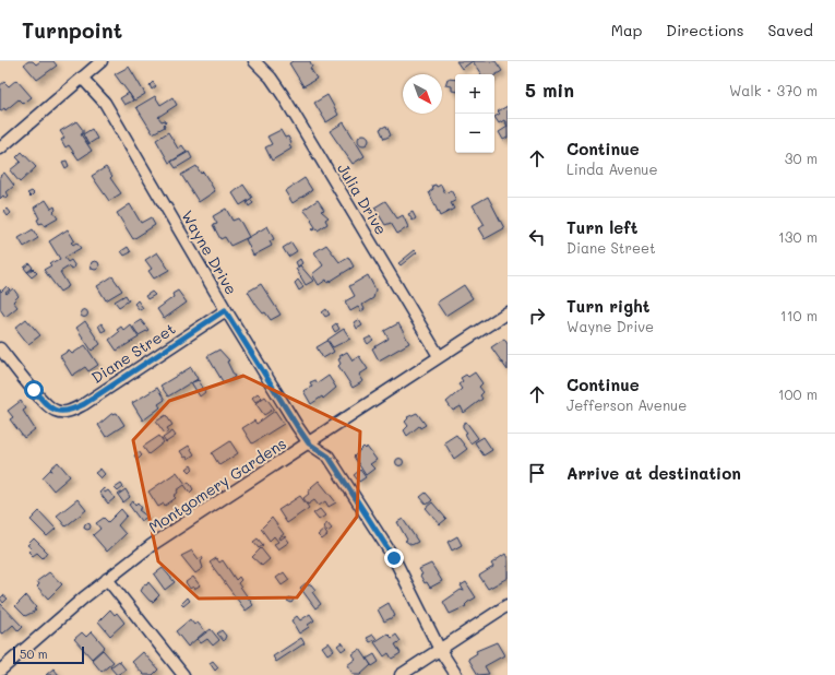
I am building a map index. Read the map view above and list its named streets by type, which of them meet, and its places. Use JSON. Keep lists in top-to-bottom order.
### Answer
{
  "streets": {
    "street": [
      "Julia Drive",
      "Wayne Drive",
      "Diane Street",
      "Montgomery Gardens"
    ]
  },
  "crossings": [
    ["Julia Drive", "Montgomery Gardens"],
    ["Wayne Drive", "Diane Street"],
    ["Wayne Drive", "Montgomery Gardens"]
  ],
  "scale_bar": "50 m",
  "north": "bottom right",
  "page": {
    "header": "Turnpoint",
    "nav": ["Map", "Directions", "Saved"],
    "heading": ["5 min", "Walk · 370 m"],
    "map_buttons": ["+", "−"],
    "list": [
      ["Continue", "Linda Avenue", "30 m"],
      ["Turn left", "Diane Street", "130 m"],
      ["Turn right", "Wayne Drive", "110 m"],
      ["Continue", "Jefferson Avenue", "100 m"],
      "Arrive at destination"
    ],
    "scale": "50 m"
  }
}
